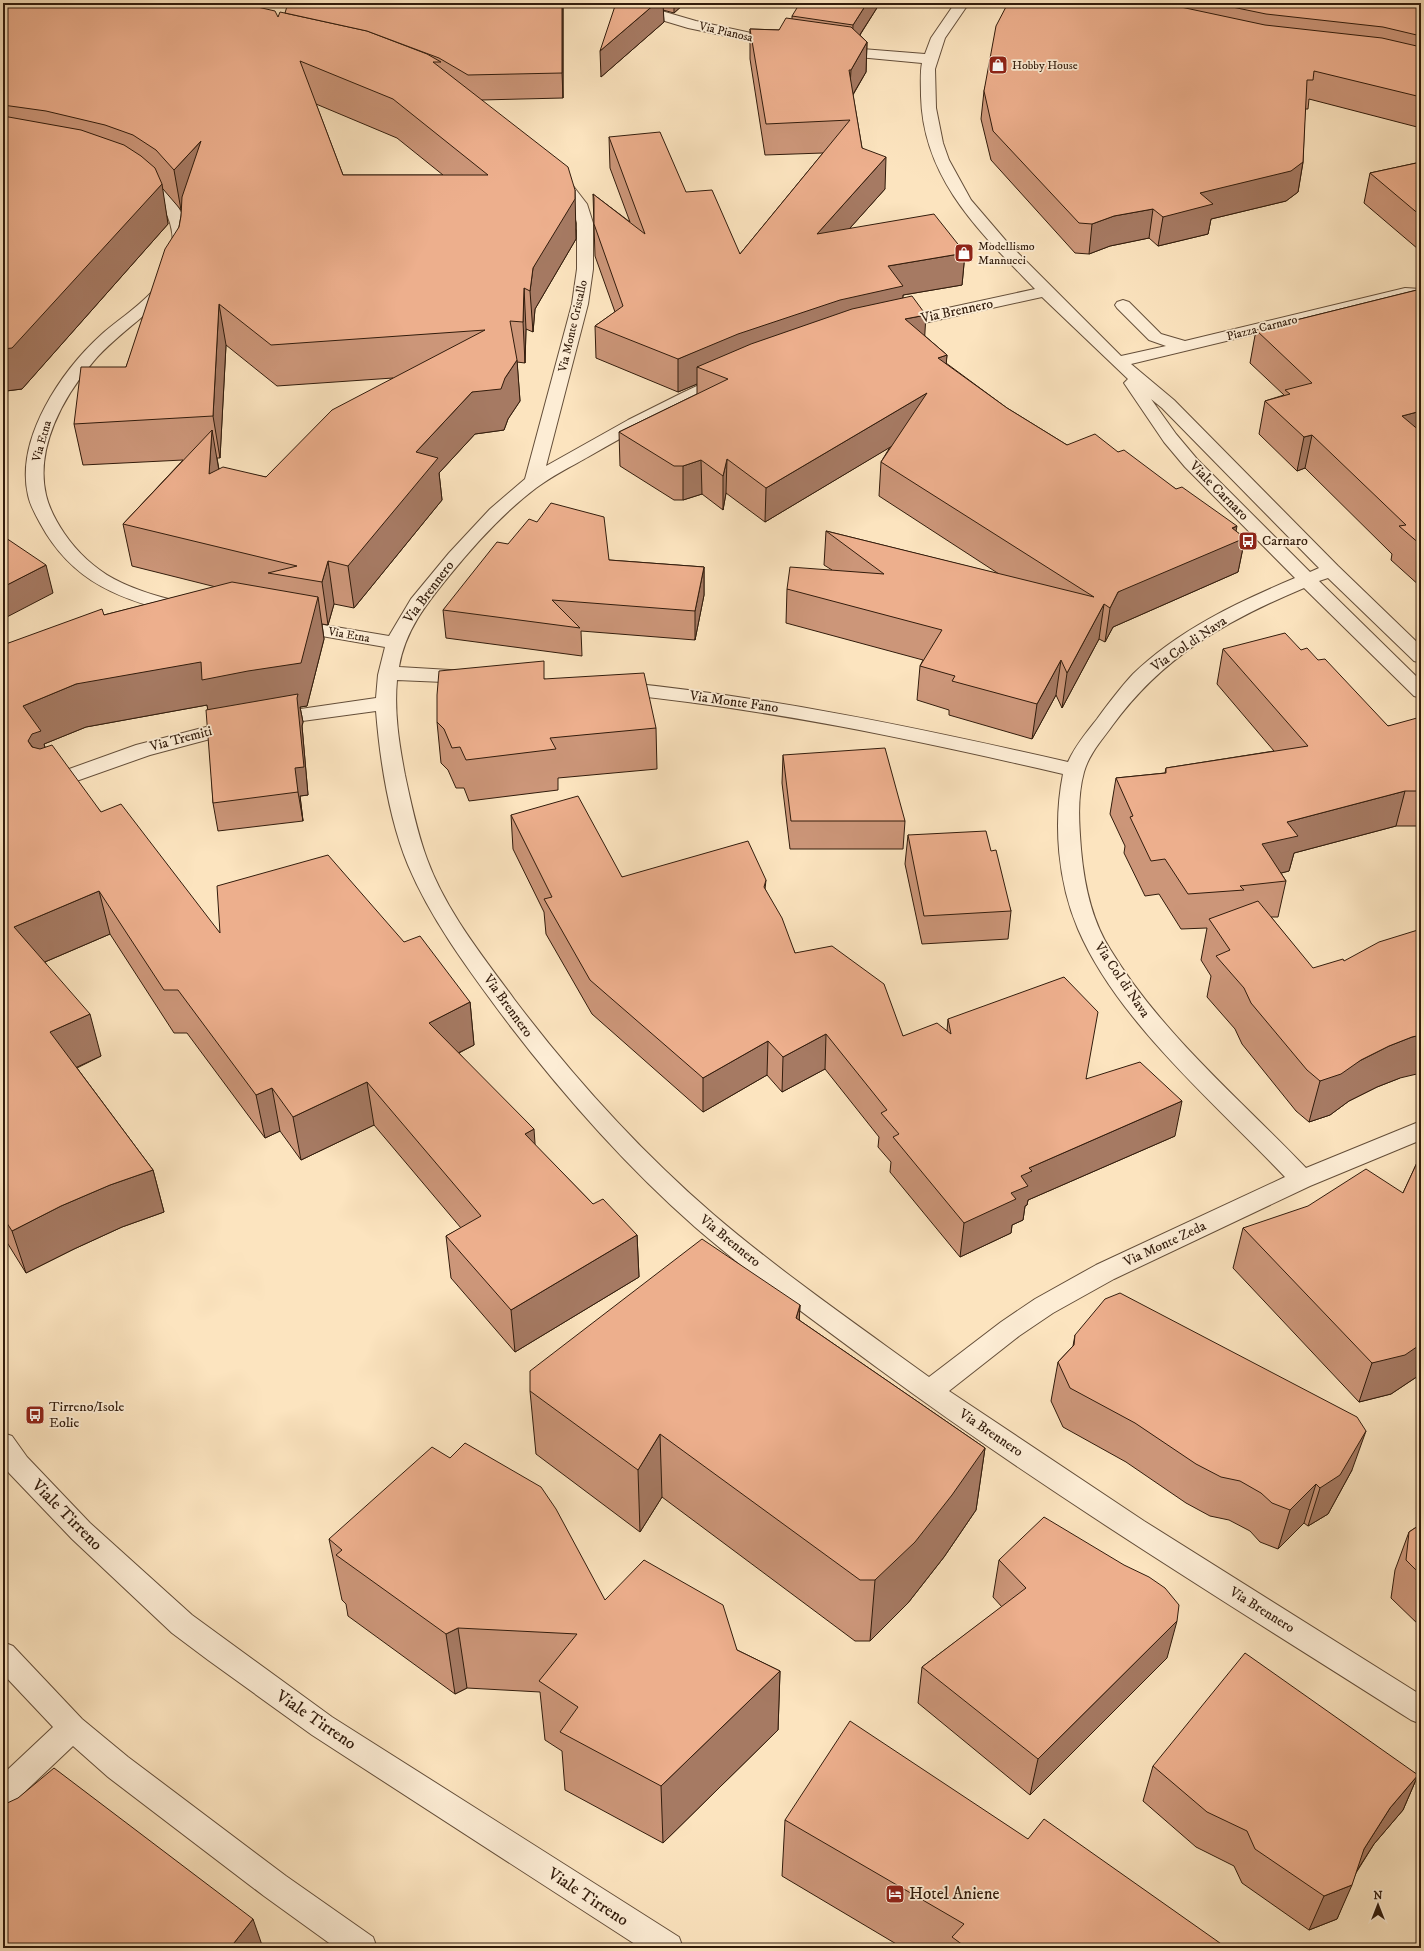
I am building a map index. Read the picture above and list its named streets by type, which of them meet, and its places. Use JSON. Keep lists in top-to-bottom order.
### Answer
{
  "streets": {
    "street": [
      "Via Pianosa",
      "Via Brennero",
      "Via Monte Cristallo",
      "Piazza Carnaro",
      "Via Etna",
      "Viale Carnaro",
      "Via Col di Nava",
      "Via Monte Fano",
      "Via Tremiti",
      "Via Monte Zeda",
      "Viale Tirreno"
    ]
  },
  "crossings": [
    ["Via Brennero", "Via Monte Cristallo"],
    ["Via Brennero", "Via Etna"],
    ["Via Brennero", "Viale Carnaro"],
    ["Via Brennero", "Via Tremiti"],
    ["Via Brennero", "Via Monte Zeda"],
    ["Piazza Carnaro", "Viale Carnaro"],
    ["Viale Carnaro", "Via Col di Nava"],
    ["Via Col di Nava", "Via Monte Fano"],
    ["Via Col di Nava", "Via Monte Zeda"]
  ],
  "places": {
    "shop": ["Hobby House", "Modellismo Mannucci"],
    "bus stop": ["Carnaro", "Tirreno/Isole Eolie"],
    "hotel": ["Hotel Aniene"]
  },
  "north": "top"
}
